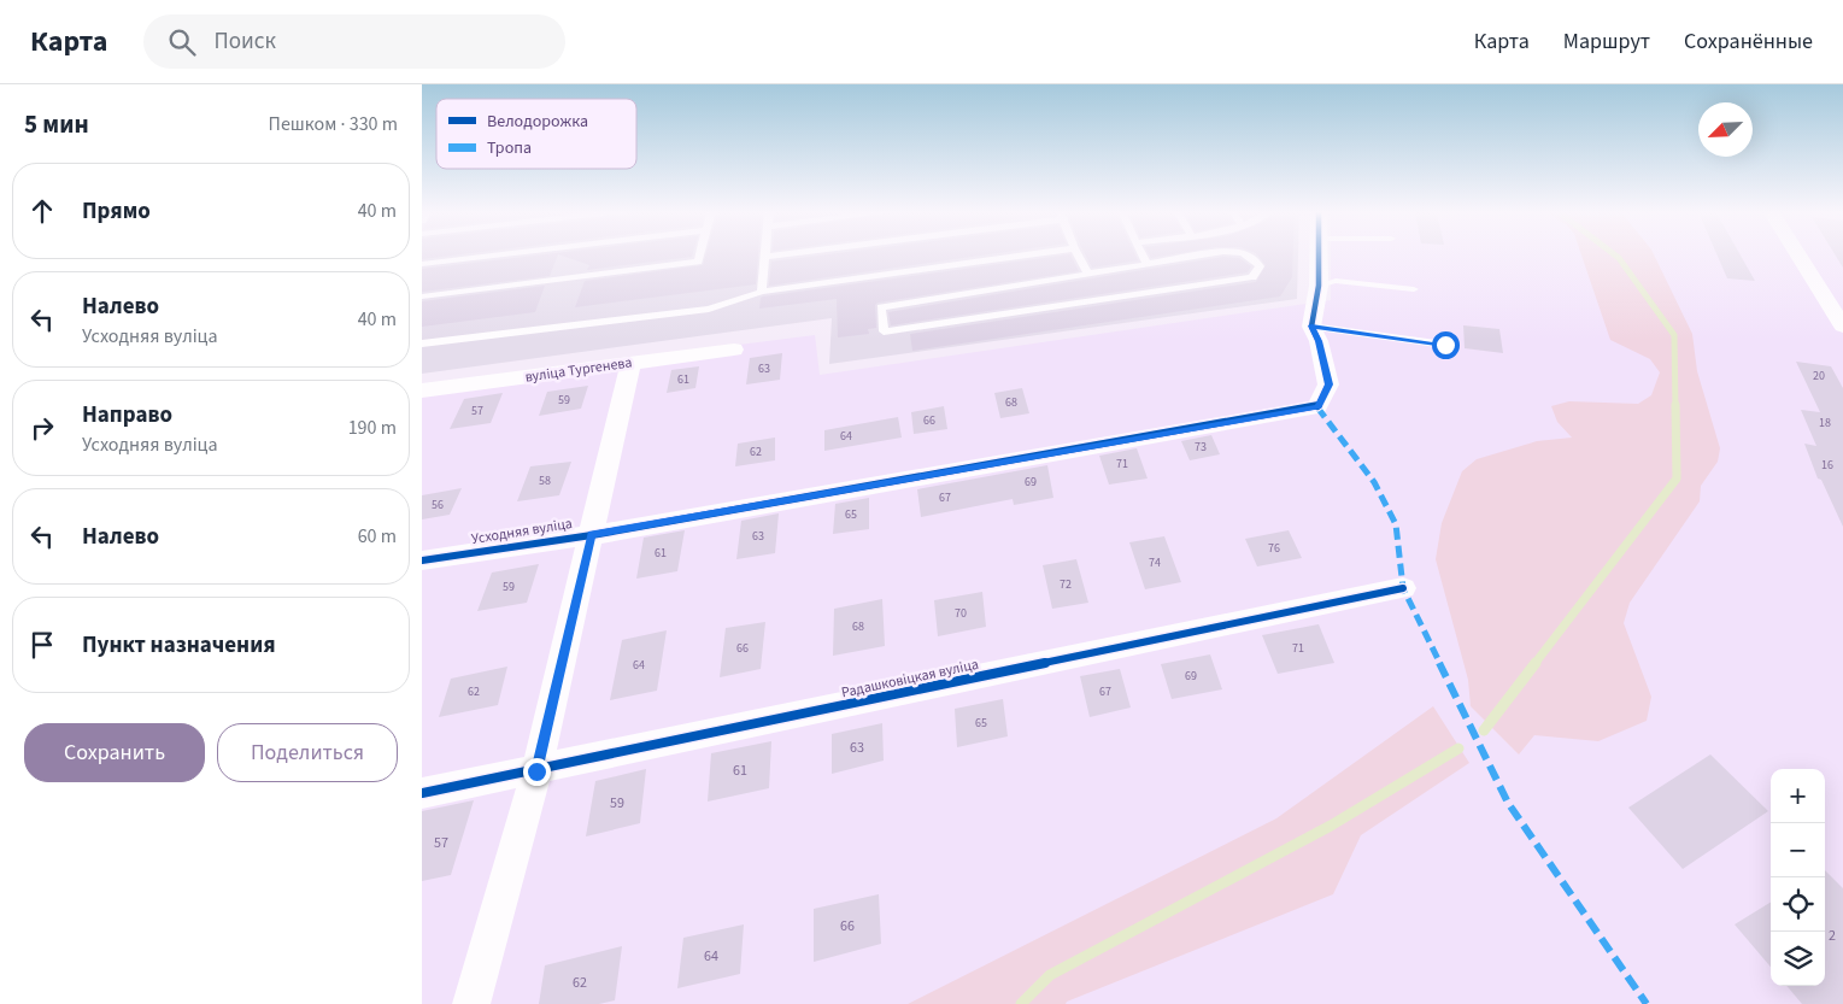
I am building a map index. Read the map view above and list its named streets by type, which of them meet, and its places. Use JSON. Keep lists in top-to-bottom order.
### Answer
{
  "streets": {
    "street": ["вуліца Тургенева", "Усходняя вуліца", "Радашковіцкая вуліца"]
  },
  "house_numbers": [
    "63",
    "20",
    "61",
    "59",
    "68",
    "57",
    "66",
    "18",
    "64",
    "73",
    "62",
    "71",
    "16",
    "58",
    "69",
    "67",
    "56",
    "65",
    "63",
    "76",
    "61",
    "74",
    "72",
    "59",
    "70",
    "68",
    "66",
    "71",
    "64",
    "69",
    "62",
    "67",
    "65",
    "63",
    "61",
    "59",
    "57",
    "66",
    "2",
    "64",
    "62"
  ],
  "legend": ["Велодорожка", "Тропа"],
  "north": "bottom left",
  "page": {
    "header": "Карта",
    "search": "Поиск",
    "nav": ["Карта", "Маршрут", "Сохранённые"],
    "heading": ["5 мин", "Пешком · 330 m"],
    "list": [
      ["Прямо", "40 m"],
      ["Налево", "Усходняя вуліца", "40 m"],
      ["Направо", "Усходняя вуліца", "190 m"],
      ["Налево", "60 m"],
      "Пункт назначения"
    ],
    "buttons": ["Сохранить", "Поделиться"],
    "map_buttons": ["+", "−"]
  }
}
